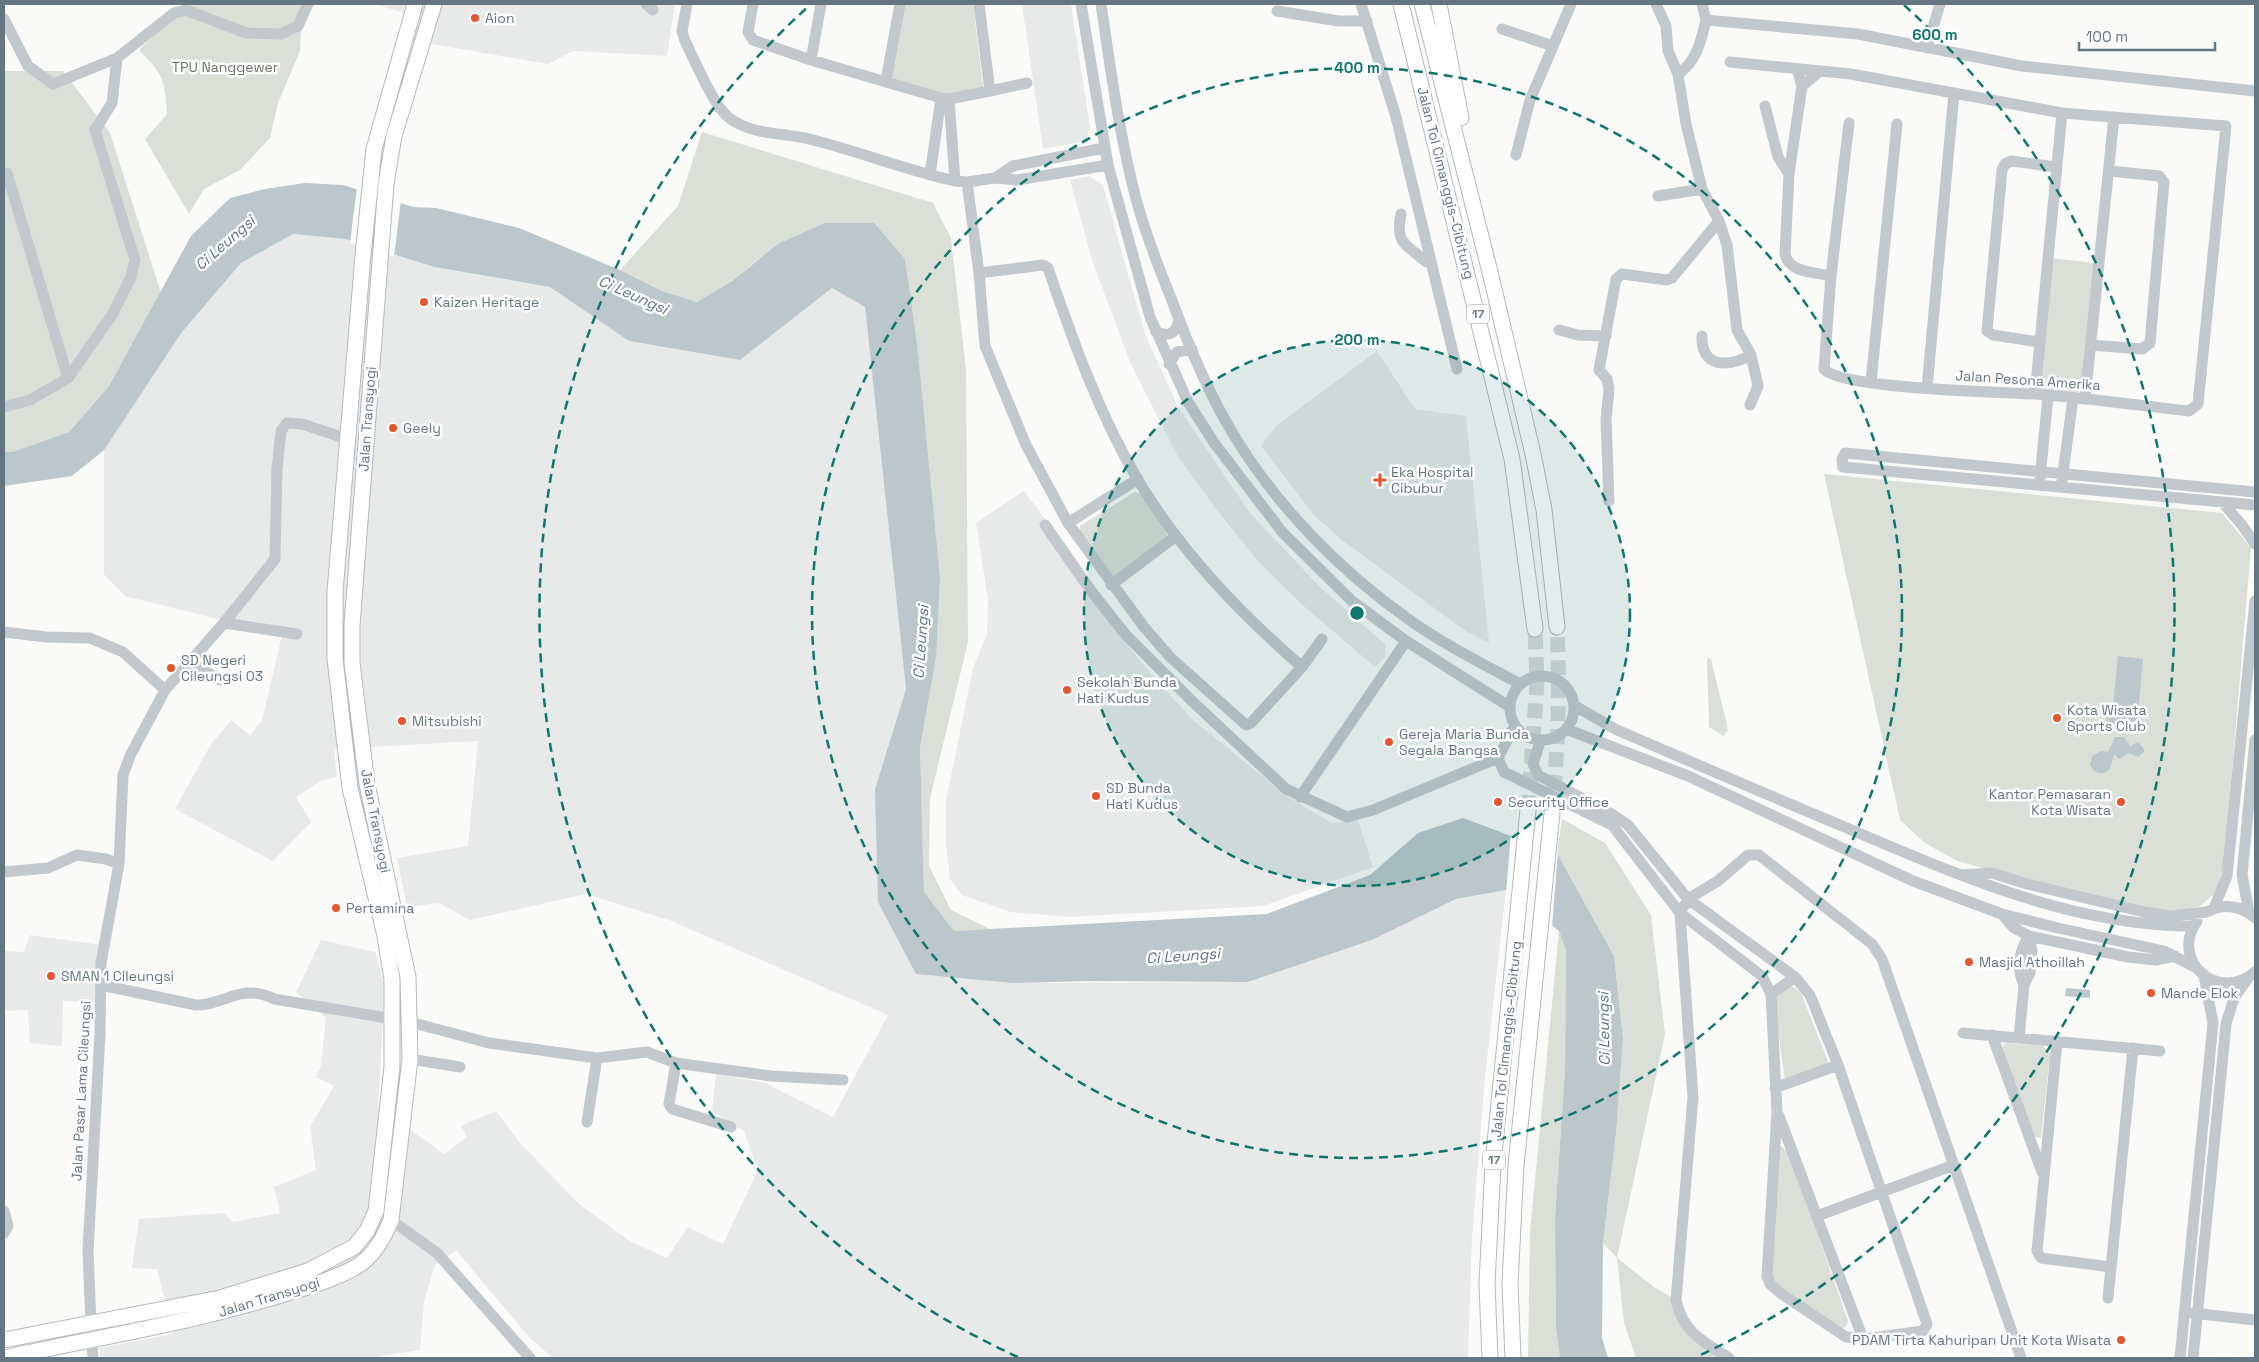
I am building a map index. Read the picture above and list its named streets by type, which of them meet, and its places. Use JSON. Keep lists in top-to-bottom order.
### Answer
{
  "streets": {
    "highway": ["Jalan Tol Cimanggis–Cibitung", "17", "Jalan Transyogi"],
    "street": ["Jalan Pesona Amerika", "Jalan Pasar Lama Cileungsi"]
  },
  "crossings": [
    ["Jalan Transyogi", "Jalan Pasar Lama Cileungsi"]
  ],
  "water": ["Ci Leungsi"],
  "parks": ["TPU Nanggewer"],
  "places": {
    "other": [
      "Aion",
      "Kaizen Heritage",
      "Geely",
      "SD Negeri Cileungsi 03",
      "Sekolah Bunda Hati Kudus",
      "Kota Wisata Sports Club",
      "Mitsubishi",
      "Gereja Maria Bunda Segala Bangsa",
      "SD Bunda Hati Kudus",
      "Security Office",
      "Kantor Pemasaran Kota Wisata",
      "Pertamina",
      "Masjid Athoillah",
      "SMAN 1 Cileungsi",
      "Mande Elok",
      "PDAM Tirta Kahuripan Unit Kota Wisata"
    ],
    "health": ["Eka Hospital Cibubur"]
  },
  "scale_bar": "100 m",
  "rings": ["600 m", "400 m", "200 m"]
}
